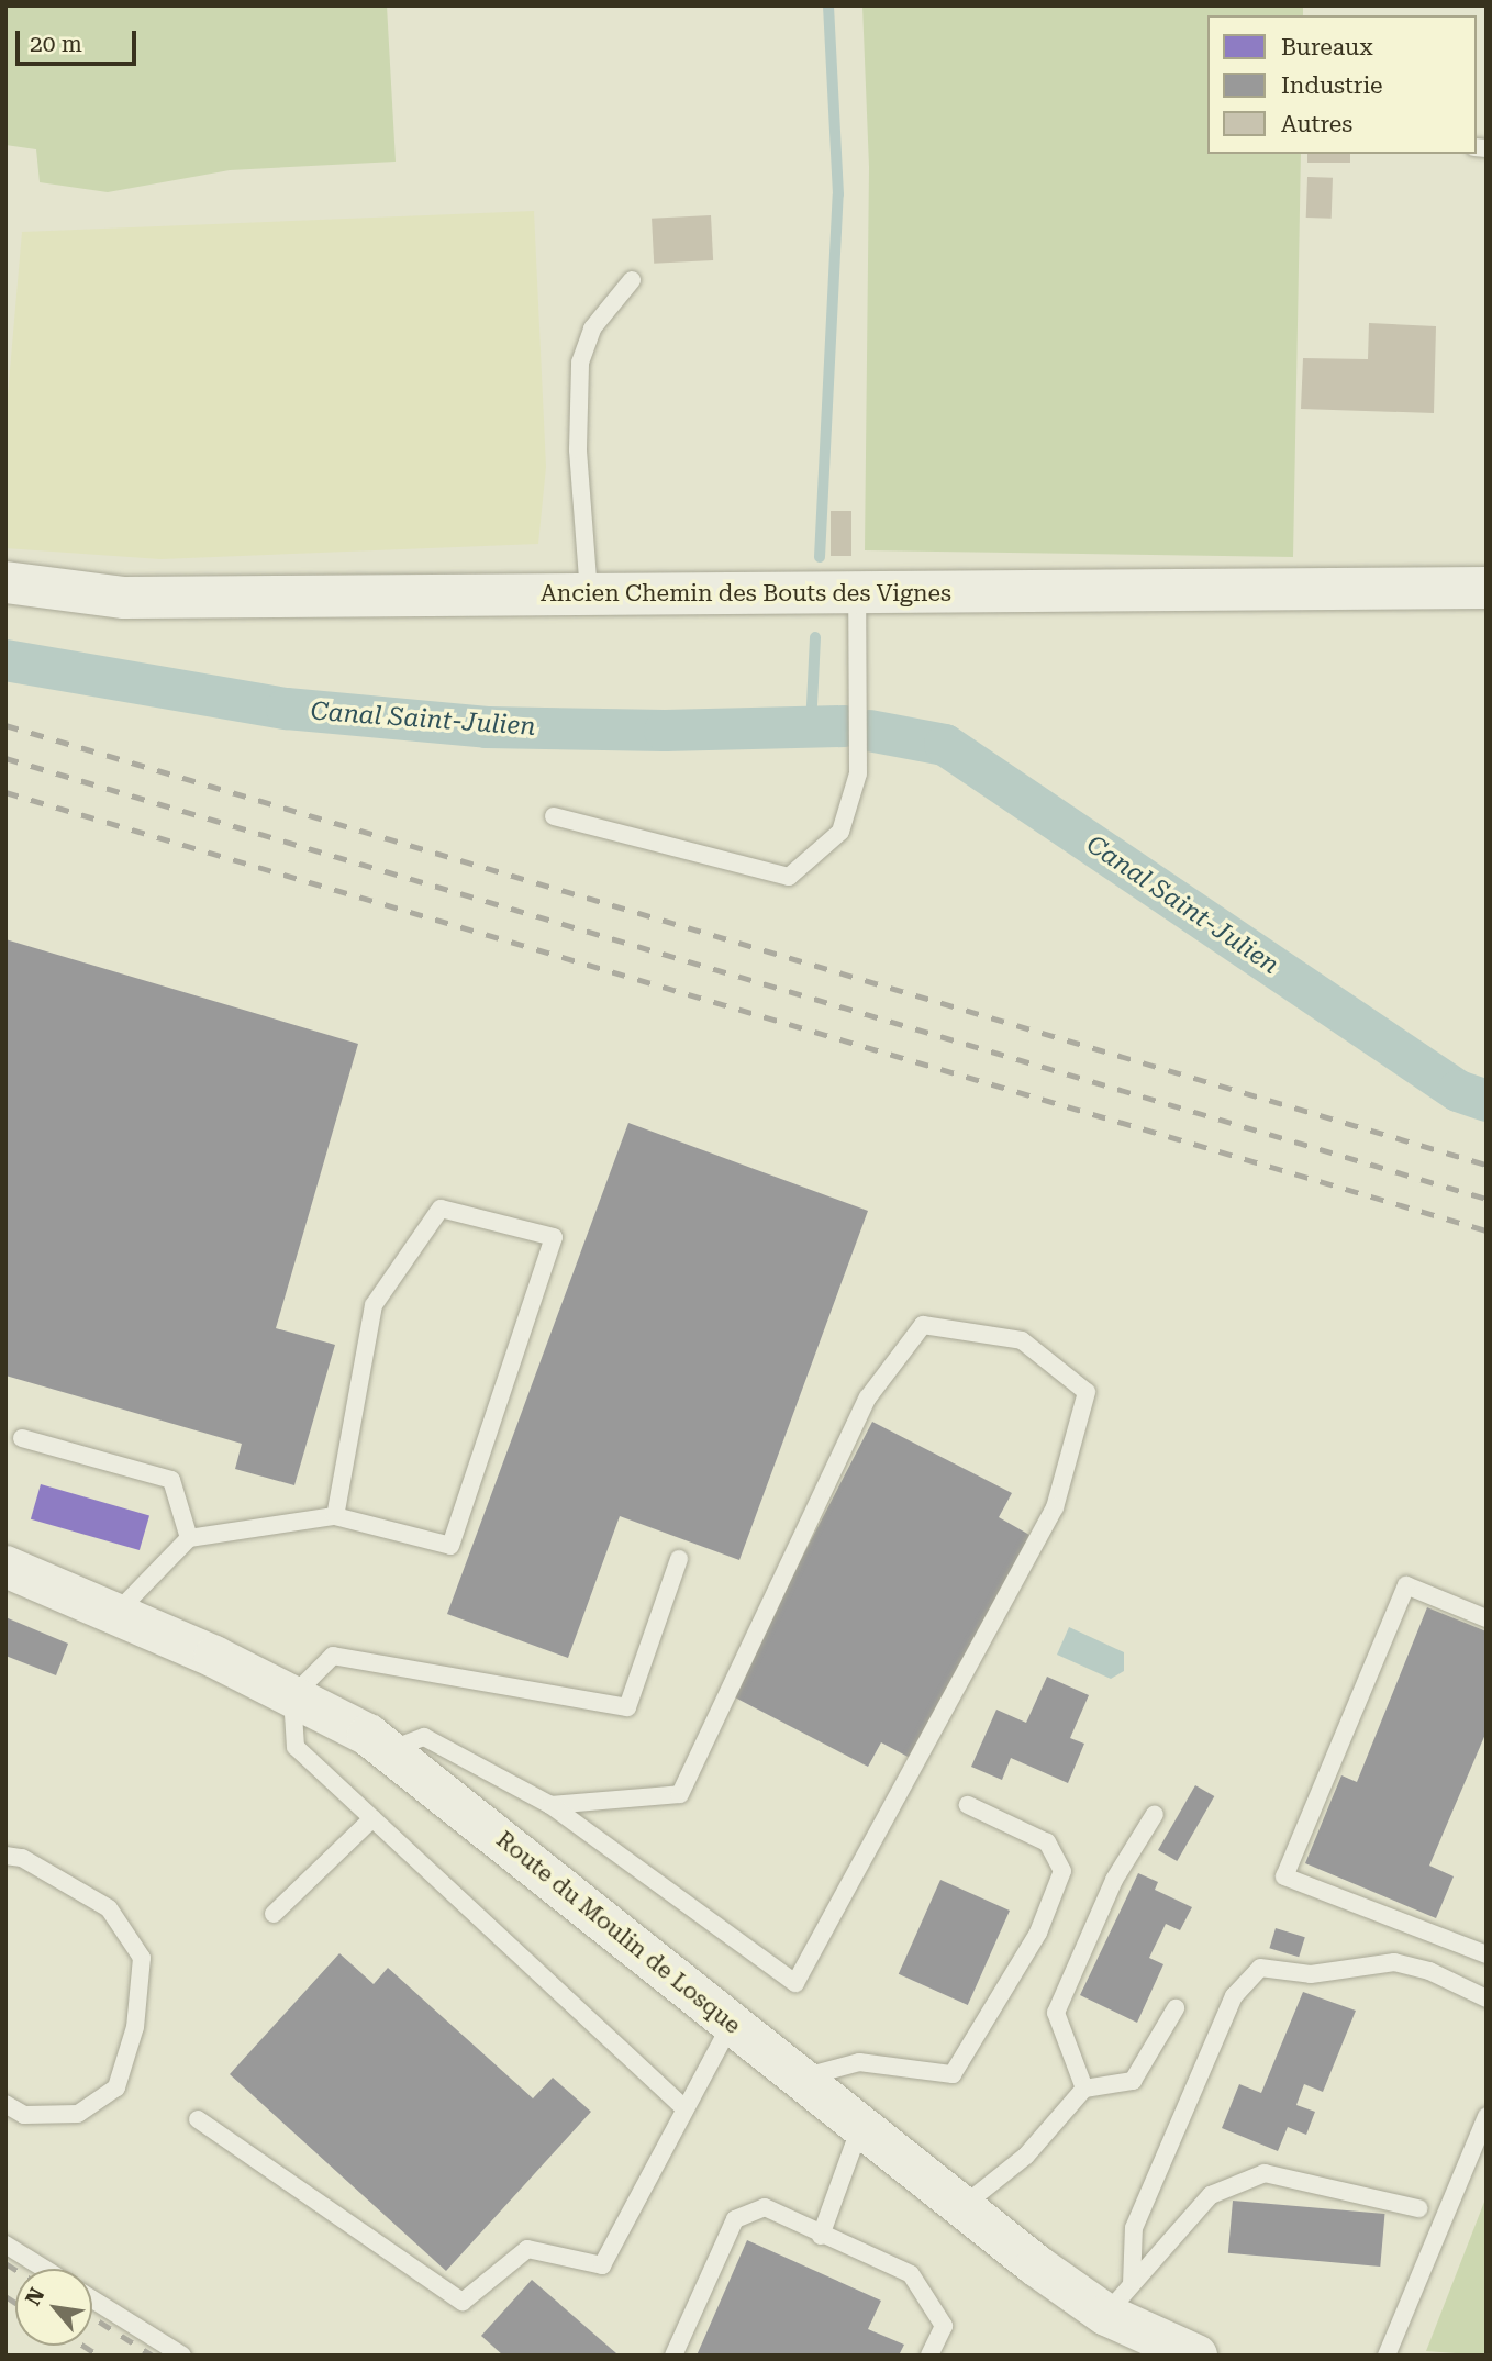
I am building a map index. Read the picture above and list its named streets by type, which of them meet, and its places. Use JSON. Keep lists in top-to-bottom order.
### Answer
{
  "streets": {
    "street": ["Ancien Chemin des Bouts des Vignes", "Route du Moulin de Losque"]
  },
  "water": ["Canal Saint-Julien"],
  "legend": ["Bureaux", "Industrie", "Autres"],
  "scale_bar": "20 m",
  "north": "top left"
}
